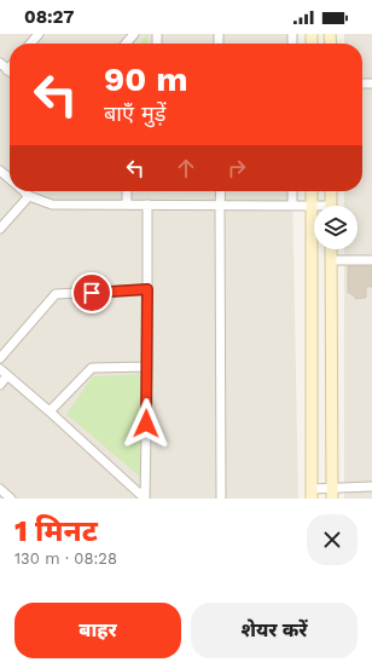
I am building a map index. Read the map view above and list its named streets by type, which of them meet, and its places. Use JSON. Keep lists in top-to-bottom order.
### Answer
{
  "page": {
    "status": "08:27",
    "turn": ["90 m", "बाएँ मुड़ें"],
    "heading": ["1 मिनट", "130 m · 08:28"],
    "buttons": ["बाहर", "शेयर करें"]
  }
}
